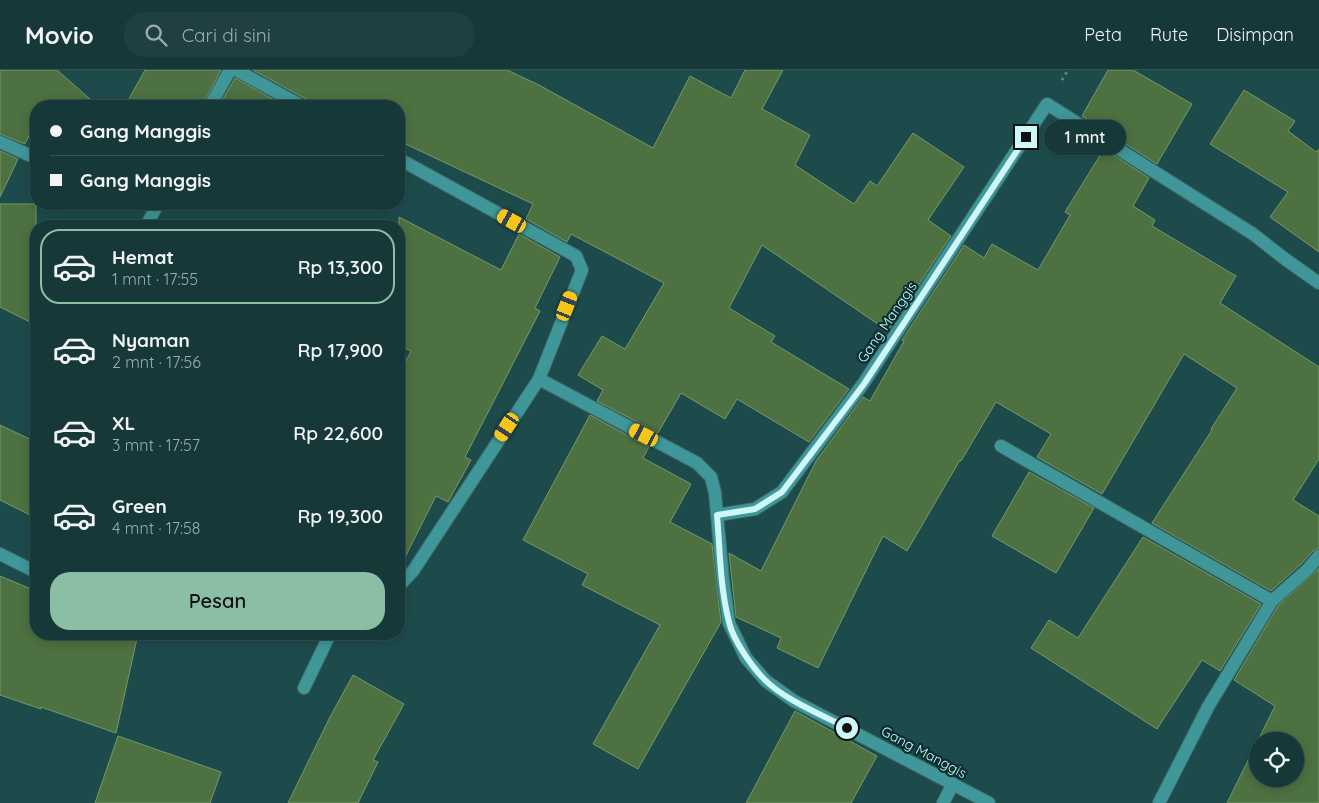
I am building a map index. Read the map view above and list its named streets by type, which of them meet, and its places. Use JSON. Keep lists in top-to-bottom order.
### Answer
{
  "streets": {
    "street": ["Gang Manggis"]
  },
  "page": {
    "header": "Movio",
    "search": "Cari di sini",
    "nav": ["Peta", "Rute", "Disimpan"],
    "banner": ["Gang Manggis", "Gang Manggis"],
    "bubble": "1 mnt",
    "list": [
      {
        "name": "Hemat",
        "note": "1 mnt · 17:55",
        "value": "Rp 13,300"
      },
      {
        "name": "Nyaman",
        "note": "2 mnt · 17:56",
        "value": "Rp 17,900"
      },
      {
        "name": "XL",
        "note": "3 mnt · 17:57",
        "value": "Rp 22,600"
      },
      {
        "name": "Green",
        "note": "4 mnt · 17:58",
        "value": "Rp 19,300"
      }
    ],
    "buttons": "Pesan"
  }
}
